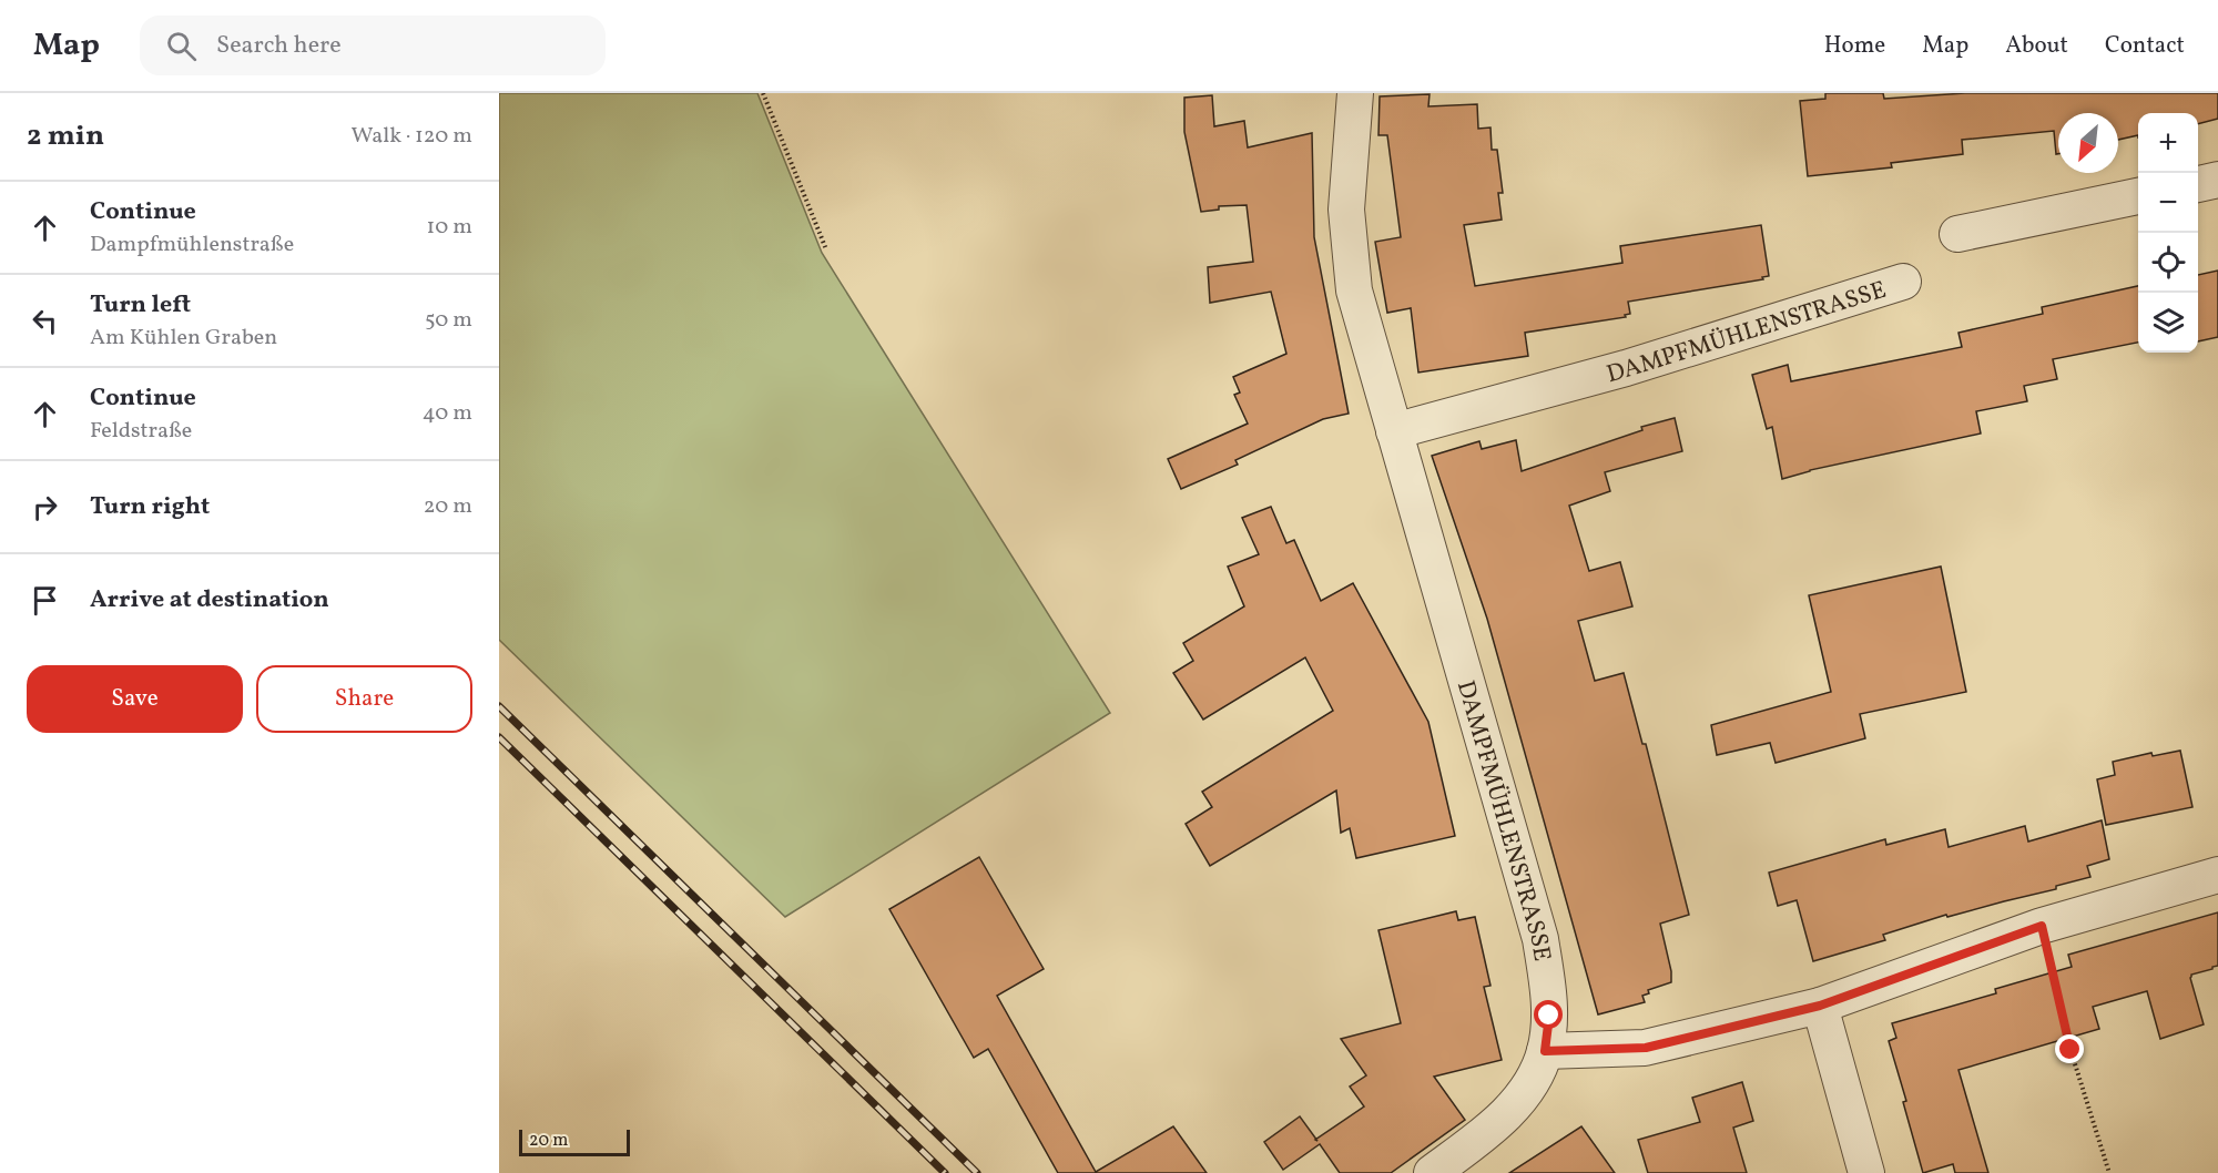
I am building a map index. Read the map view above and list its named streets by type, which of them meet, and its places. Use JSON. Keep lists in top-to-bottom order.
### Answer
{
  "streets": {
    "street": ["DAMPFMÜHLENSTRASSE"]
  },
  "scale_bar": "20 m",
  "north": "bottom left",
  "page": {
    "header": "Map",
    "search": "Search here",
    "nav": [
      "Home",
      "Map",
      "About",
      "Contact"
    ],
    "heading": ["2 min", "Walk · 120 m"],
    "map_buttons": ["+", "−"],
    "list": [
      ["Continue", "Dampfmühlenstraße", "10 m"],
      ["Turn left", "Am Kühlen Graben", "50 m"],
      ["Continue", "Feldstraße", "40 m"],
      ["Turn right", "20 m"],
      "Arrive at destination"
    ],
    "buttons": ["Save", "Share"],
    "scale": "20 m"
  }
}
